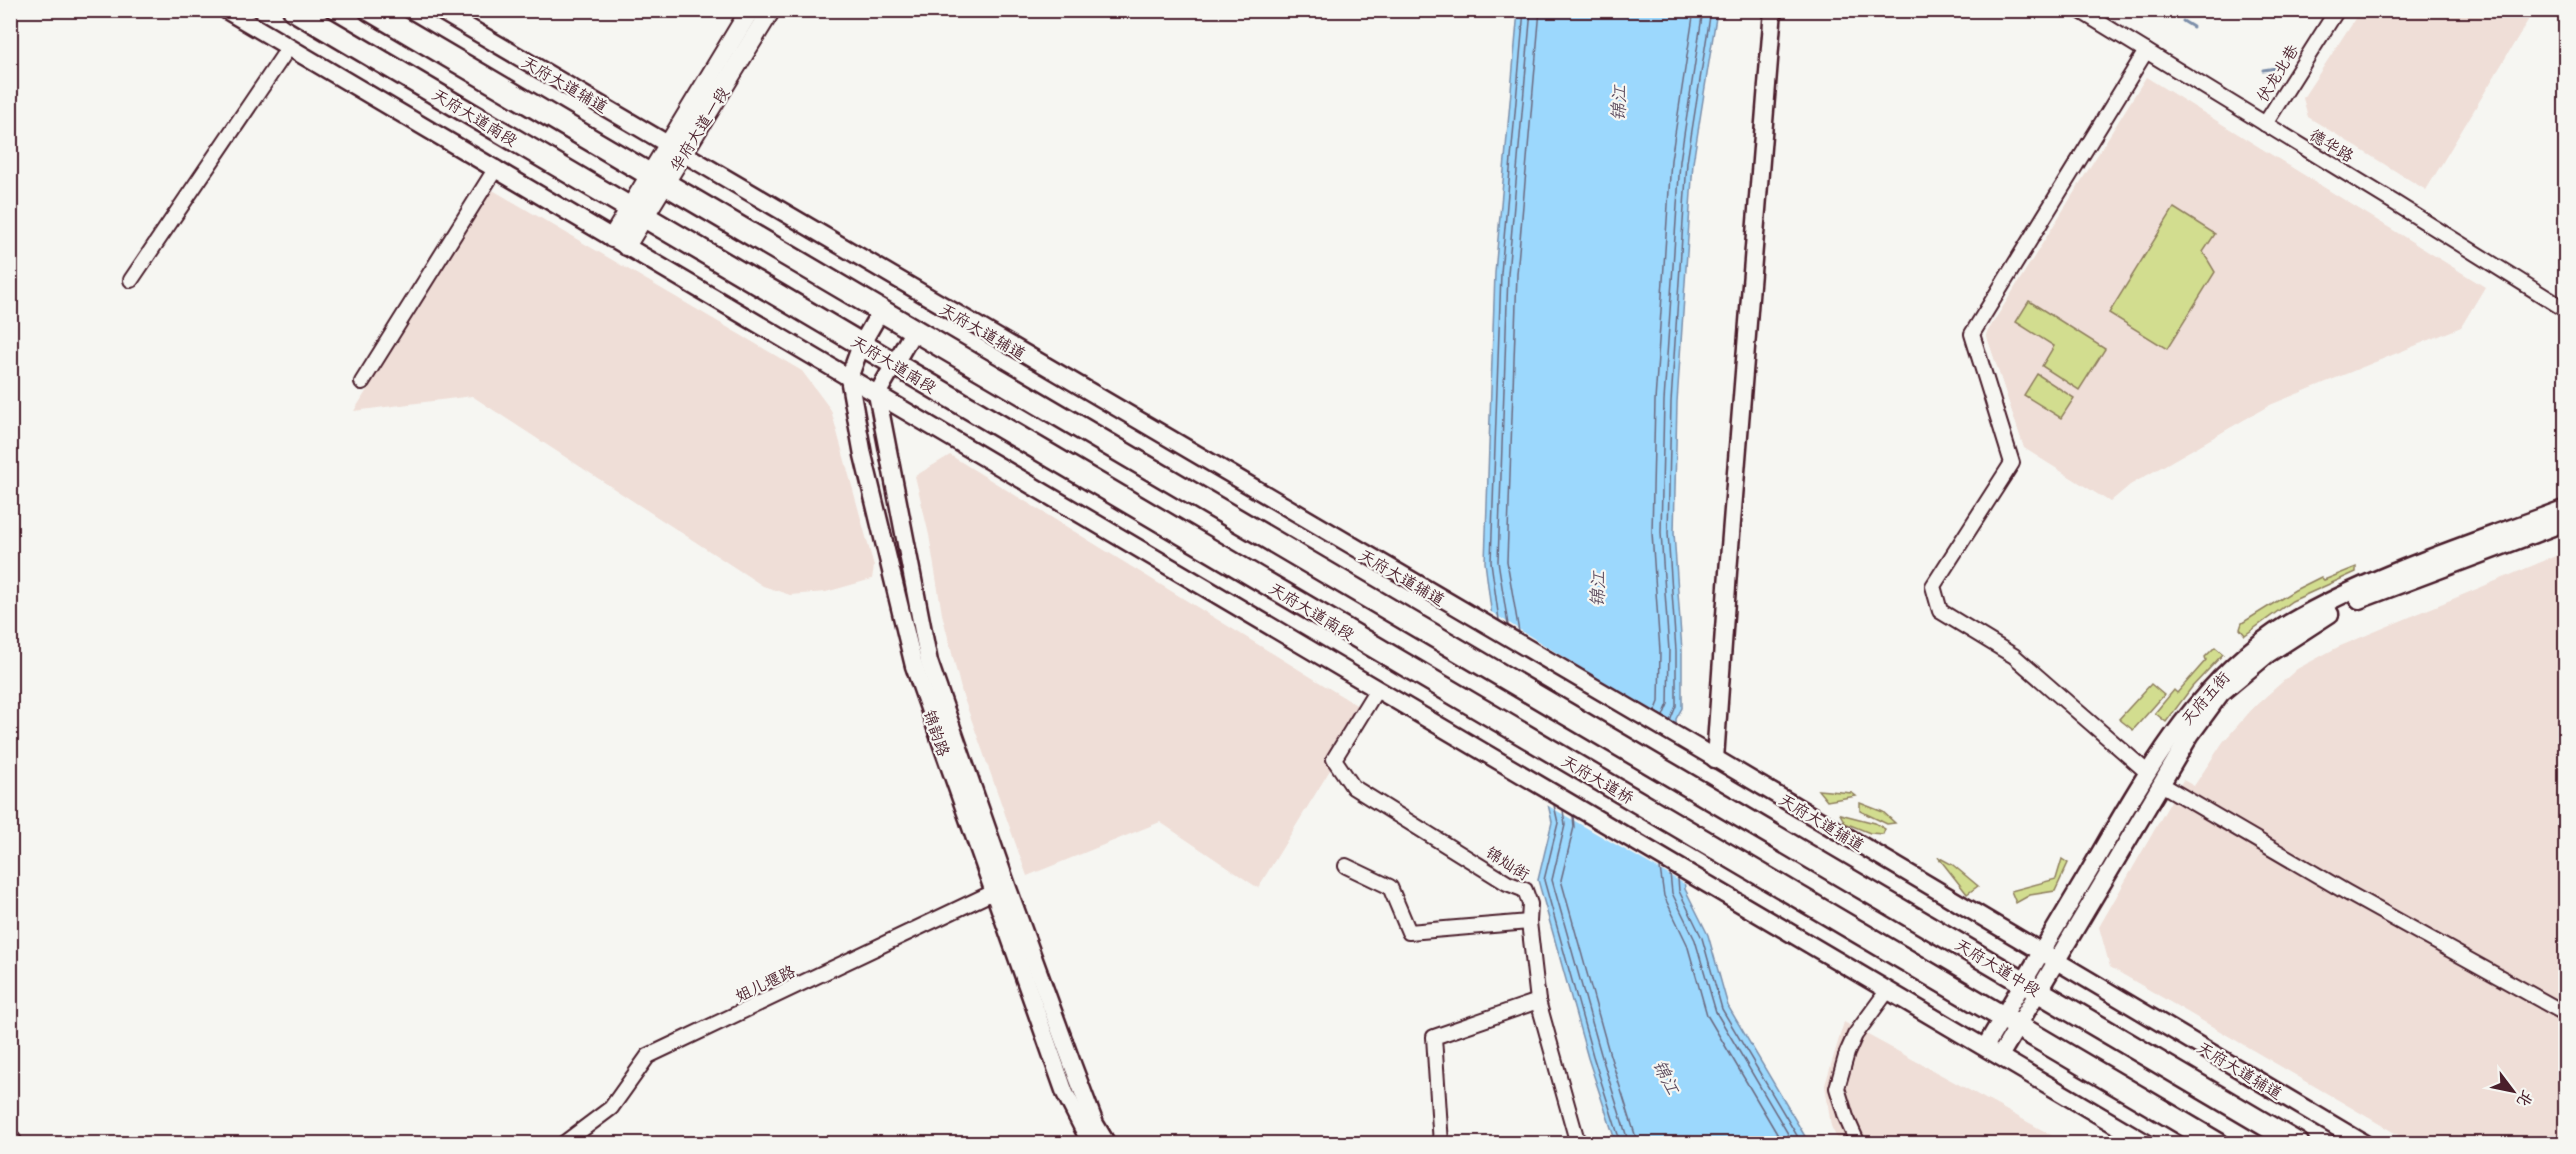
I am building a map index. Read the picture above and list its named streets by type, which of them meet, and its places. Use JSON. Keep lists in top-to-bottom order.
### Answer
{
  "streets": {
    "main road": [
      "天府大道南段",
      "华府大道一段",
      "天府大道桥",
      "天府大道中段"
    ],
    "street": [
      "伏龙北巷",
      "天府大道辅道",
      "德华路",
      "天府五街",
      "锦韵路",
      "锦灿街",
      "姐儿堰路"
    ]
  },
  "crossings": [
    ["伏龙北巷", "德华路"],
    ["天府大道辅道", "华府大道一段"],
    ["天府大道辅道", "天府五街"],
    ["天府大道南段", "华府大道一段"],
    ["天府大道南段", "天府大道桥"],
    ["天府五街", "天府大道桥"],
    ["天府五街", "天府大道中段"],
    ["锦韵路", "姐儿堰路"]
  ],
  "water": ["锦江"],
  "north": "bottom right"
}
